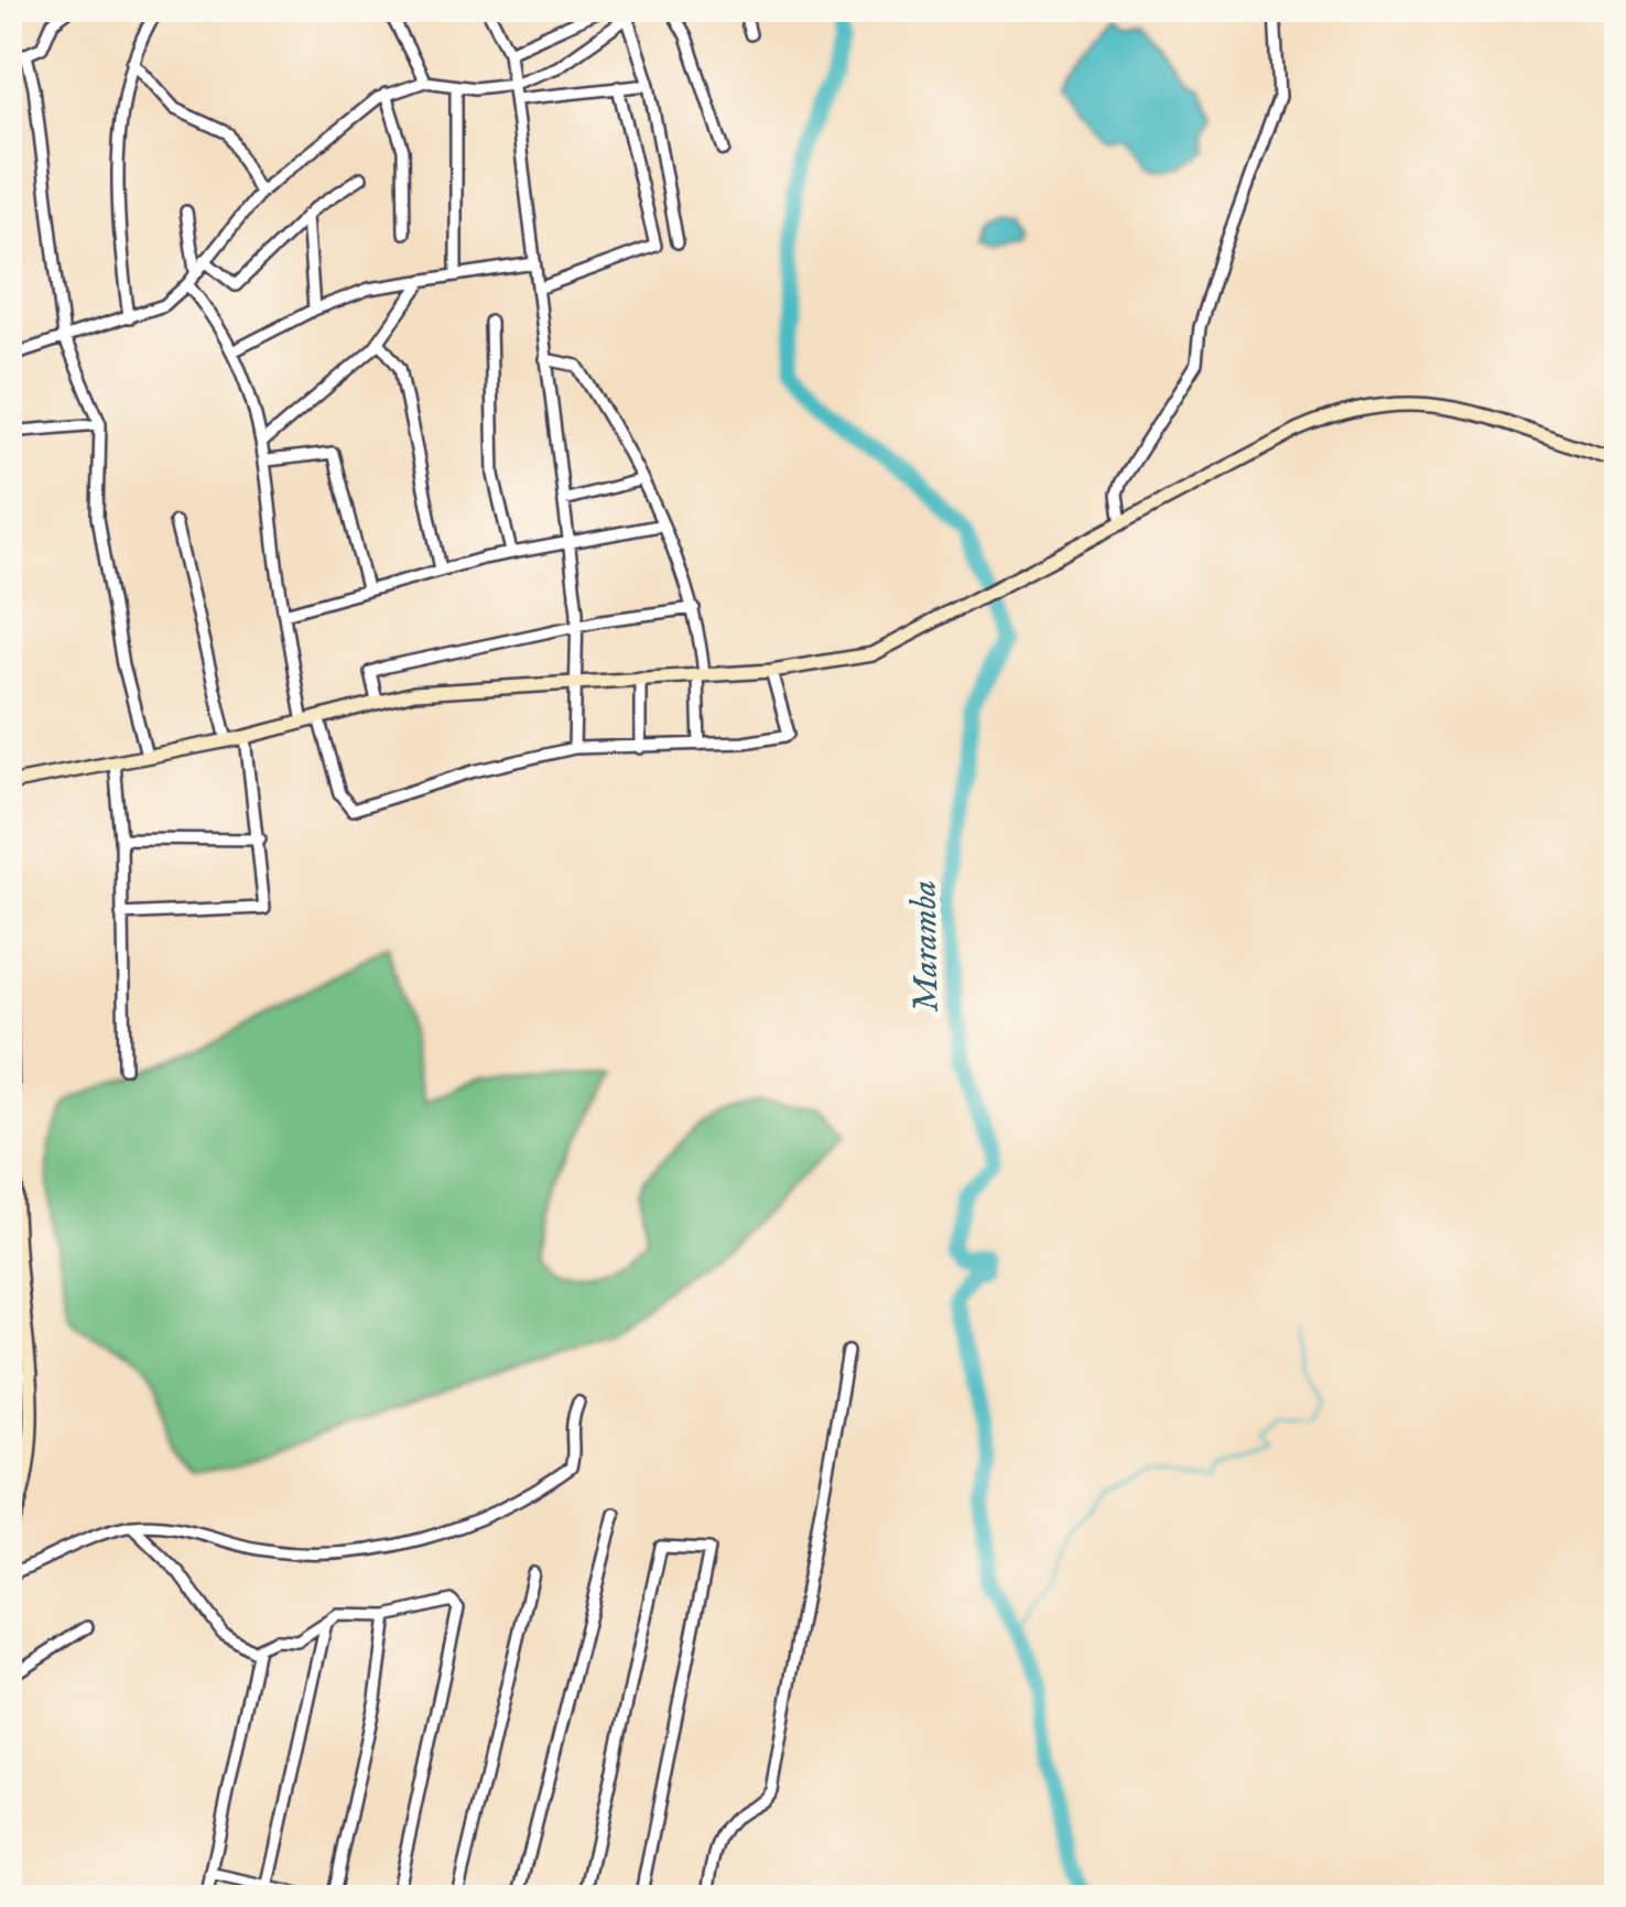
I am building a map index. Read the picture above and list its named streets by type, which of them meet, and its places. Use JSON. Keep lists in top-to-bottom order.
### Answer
{
  "water": ["Maramba"]
}
